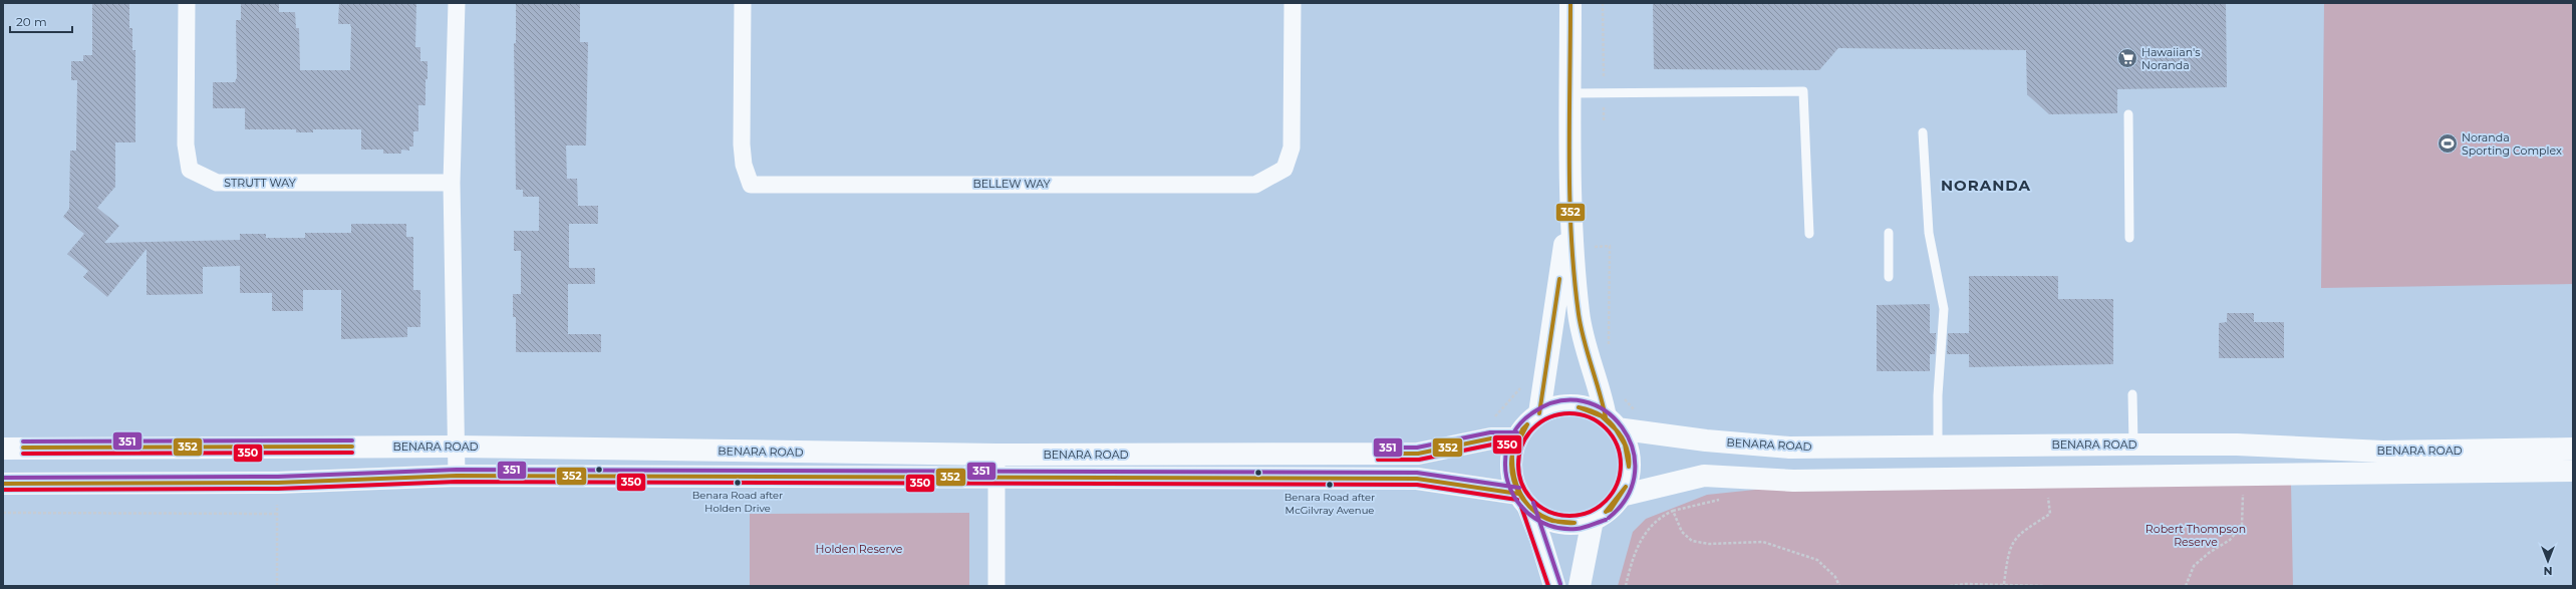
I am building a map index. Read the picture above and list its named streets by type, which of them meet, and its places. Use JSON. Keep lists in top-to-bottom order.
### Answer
{
  "streets": {
    "main road": ["BENARA ROAD"],
    "street": ["STRUTT WAY", "BELLEW WAY"]
  },
  "districts": ["NORANDA"],
  "parks": ["Robert Thompson Reserve", "Holden Reserve"],
  "places": {
    "supermarket": ["Hawaiian's Noranda"],
    "sports": ["Noranda Sporting Complex"],
    "other": ["Benara Road after Holden Drive", "Benara Road after McGilvray Avenue"]
  },
  "lines": ["transit line 352", "transit line 351", "transit line 350"],
  "scale_bar": "20 m",
  "north": "bottom"
}
